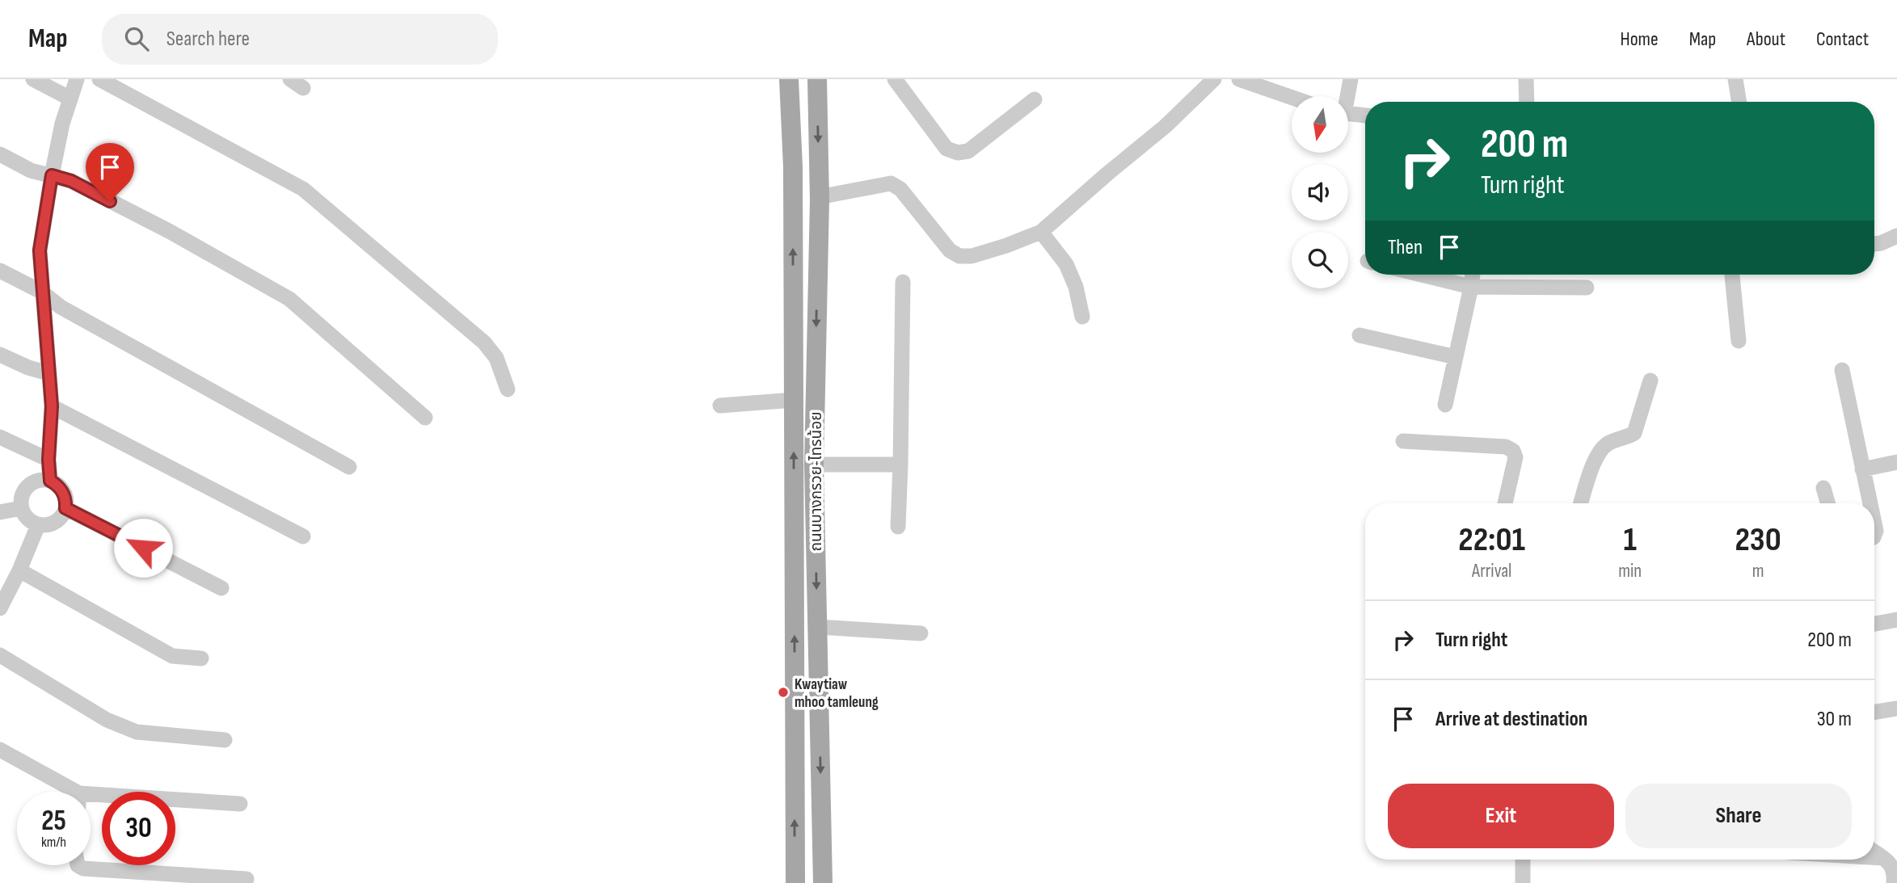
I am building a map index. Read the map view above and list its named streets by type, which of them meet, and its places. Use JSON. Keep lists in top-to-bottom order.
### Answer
{
  "streets": {
    "main road": ["ถนนบางกรวย-ไทรน้อย"]
  },
  "places": ["Kwaytiaw mhoo tamleung"],
  "north": "bottom",
  "page": {
    "header": "Map",
    "search": "Search here",
    "nav": [
      "Home",
      "Map",
      "About",
      "Contact"
    ],
    "turn": ["200 m", "Turn right"],
    "then": "Then",
    "eta": [
      "22:01",
      "Arrival",
      "1",
      "min",
      "230",
      "m"
    ],
    "list": [
      {
        "name": "Turn right",
        "value": "200 m"
      },
      {
        "name": "Arrive at destination",
        "value": "30 m"
      }
    ],
    "buttons": ["Exit", "Share"],
    "speed": "25 km/h",
    "limit": "30"
  }
}
